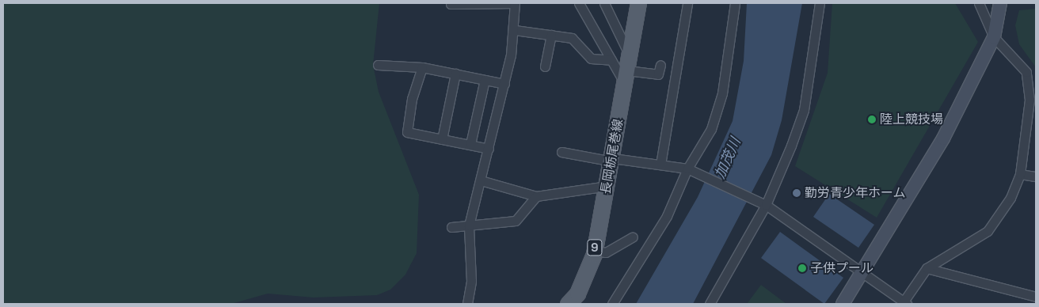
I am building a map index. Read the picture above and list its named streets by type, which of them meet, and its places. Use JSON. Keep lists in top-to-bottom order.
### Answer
{
  "streets": {
    "main road": ["長岡栃尾巻線", "9"]
  },
  "water": ["加茂川"],
  "places": ["陸上競技場", "勤労青少年ホーム", "子供プール"]
}
